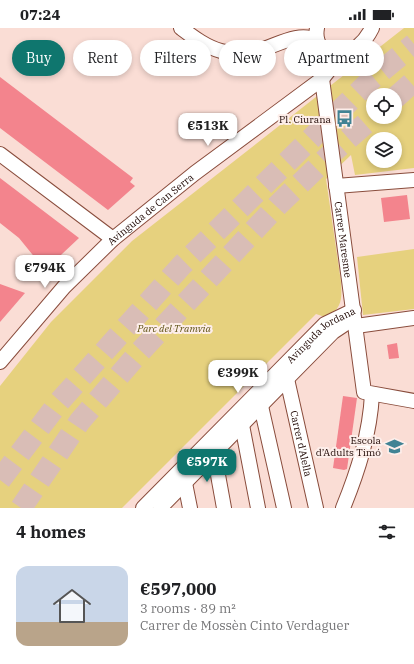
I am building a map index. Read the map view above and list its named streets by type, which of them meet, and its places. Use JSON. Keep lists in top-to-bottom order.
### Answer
{
  "streets": {
    "street": [
      "Avinguda de Can Serra",
      "Carrer Maresme",
      "Avinguda Jordana",
      "Carrer d'Alella"
    ]
  },
  "crossings": [
    ["Avinguda de Can Serra", "Carrer Maresme"],
    ["Carrer Maresme", "Avinguda Jordana"],
    ["Avinguda Jordana", "Carrer d'Alella"]
  ],
  "parks": ["Parc del Tramvia"],
  "places": {
    "bus stop": ["Pl. Ciurana"],
    "school or university": ["Escola d’Adults Timó"]
  },
  "page": {
    "status": "07:24",
    "chip": [
      "Buy",
      "Rent",
      "Filters",
      "New",
      "Apartment"
    ],
    "price": [
      "€513K",
      "€794K",
      "€399K",
      "€597K"
    ],
    "heading": "4 homes",
    "list": [
      {
        "name": "€597,000",
        "note": "3 rooms · 89 m² · Carrer de Mossèn Cinto Verdaguer"
      }
    ]
  }
}
